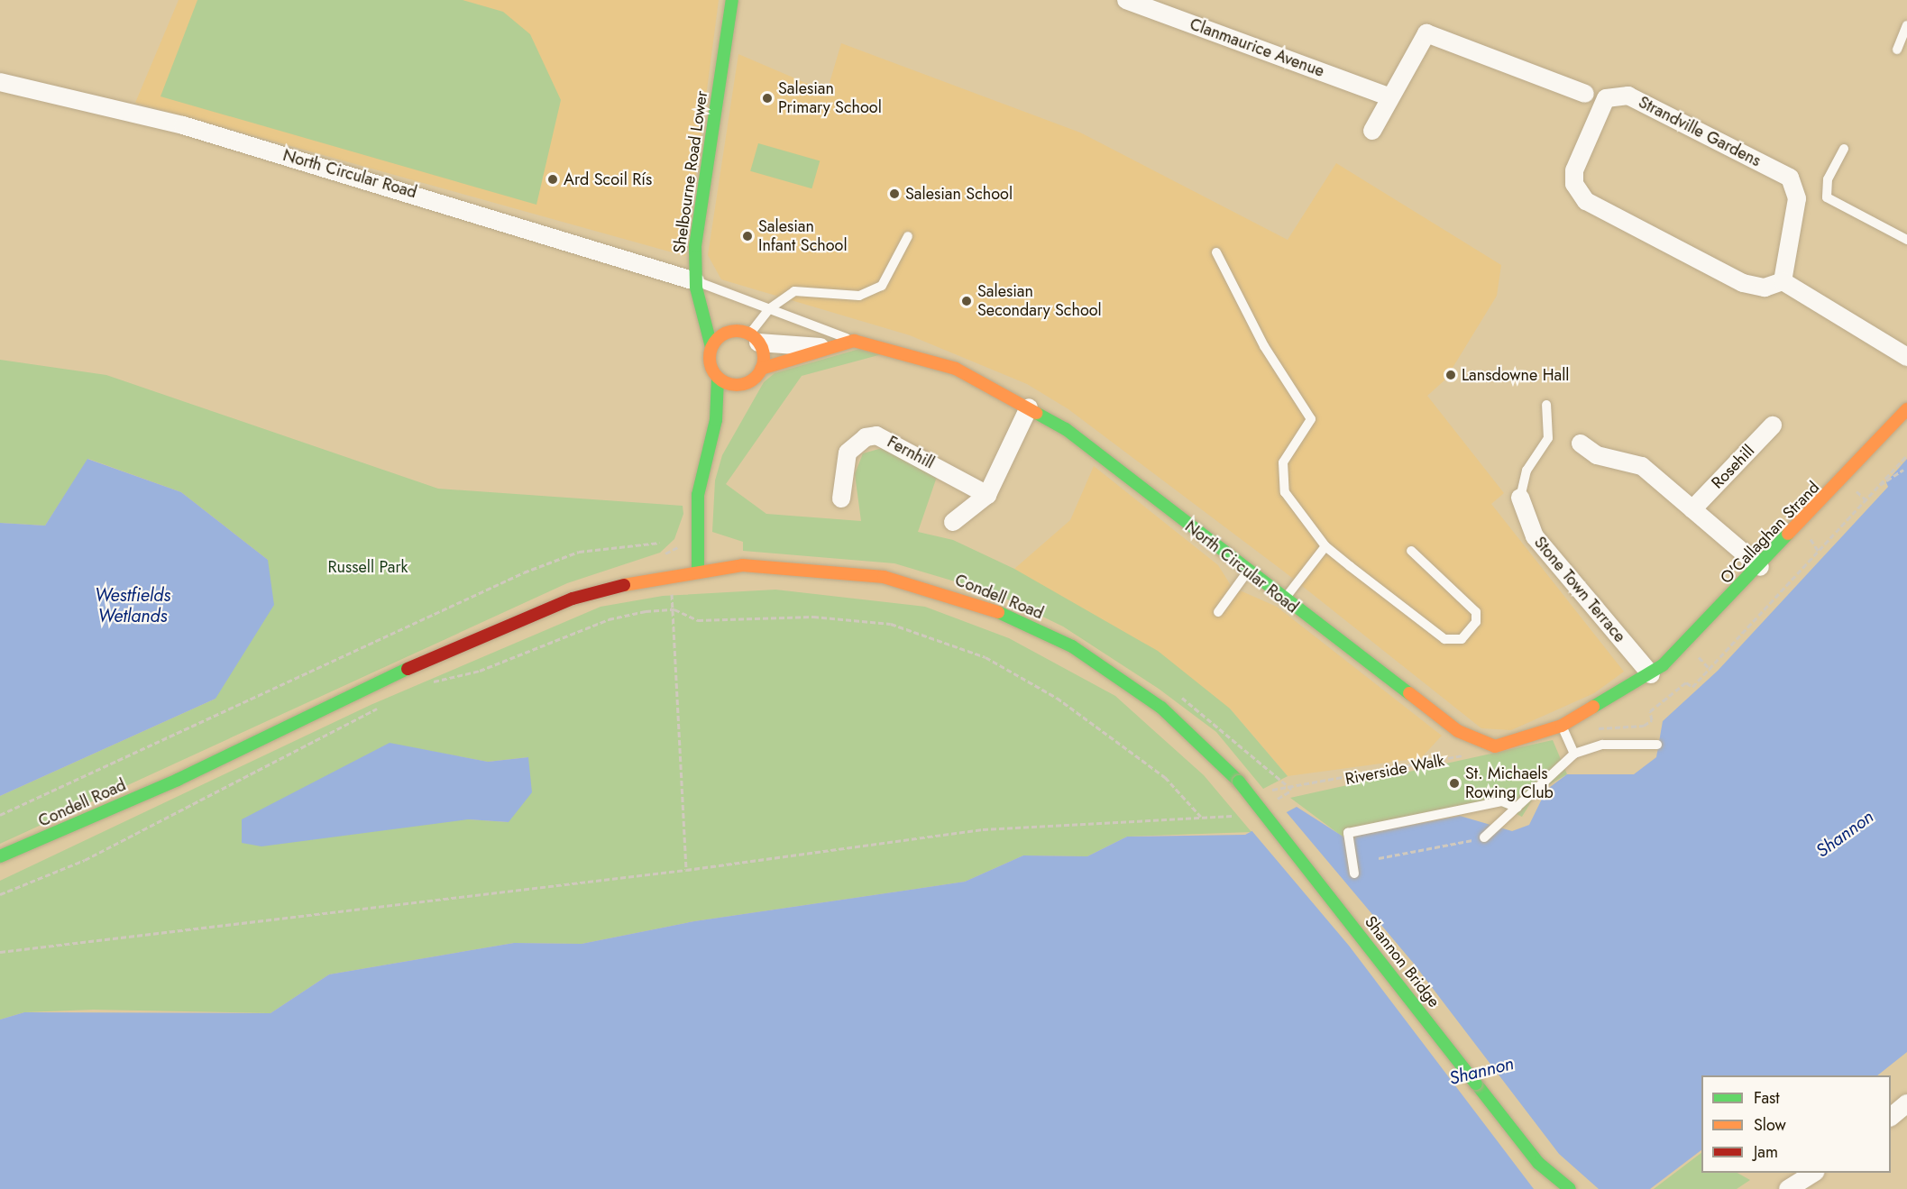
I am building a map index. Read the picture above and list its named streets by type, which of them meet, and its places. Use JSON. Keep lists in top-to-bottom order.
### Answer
{
  "streets": {
    "main road": [
      "Shelbourne Road Lower",
      "North Circular Road",
      "O'Callaghan Strand",
      "Condell Road",
      "Shannon Bridge"
    ],
    "street": [
      "Clanmaurice Avenue",
      "Strandville Gardens",
      "Fernhill",
      "Rosehill",
      "Stone Town Terrace"
    ],
    "path": ["Riverside Walk"]
  },
  "crossings": [
    ["Shelbourne Road Lower", "North Circular Road"],
    ["North Circular Road", "O'Callaghan Strand"],
    ["North Circular Road", "Stone Town Terrace"],
    ["O'Callaghan Strand", "Stone Town Terrace"],
    ["Condell Road", "Shannon Bridge"]
  ],
  "water": ["Westfields Wetlands", "Shannon"],
  "parks": ["Russell Park"],
  "places": [
    "Salesian Primary School",
    "Ard Scoil Rís",
    "Salesian School",
    "Salesian Infant School",
    "Salesian Secondary School",
    "Lansdowne Hall",
    "St. Michaels Rowing Club"
  ],
  "legend": ["Fast", "Slow", "Jam"]
}
